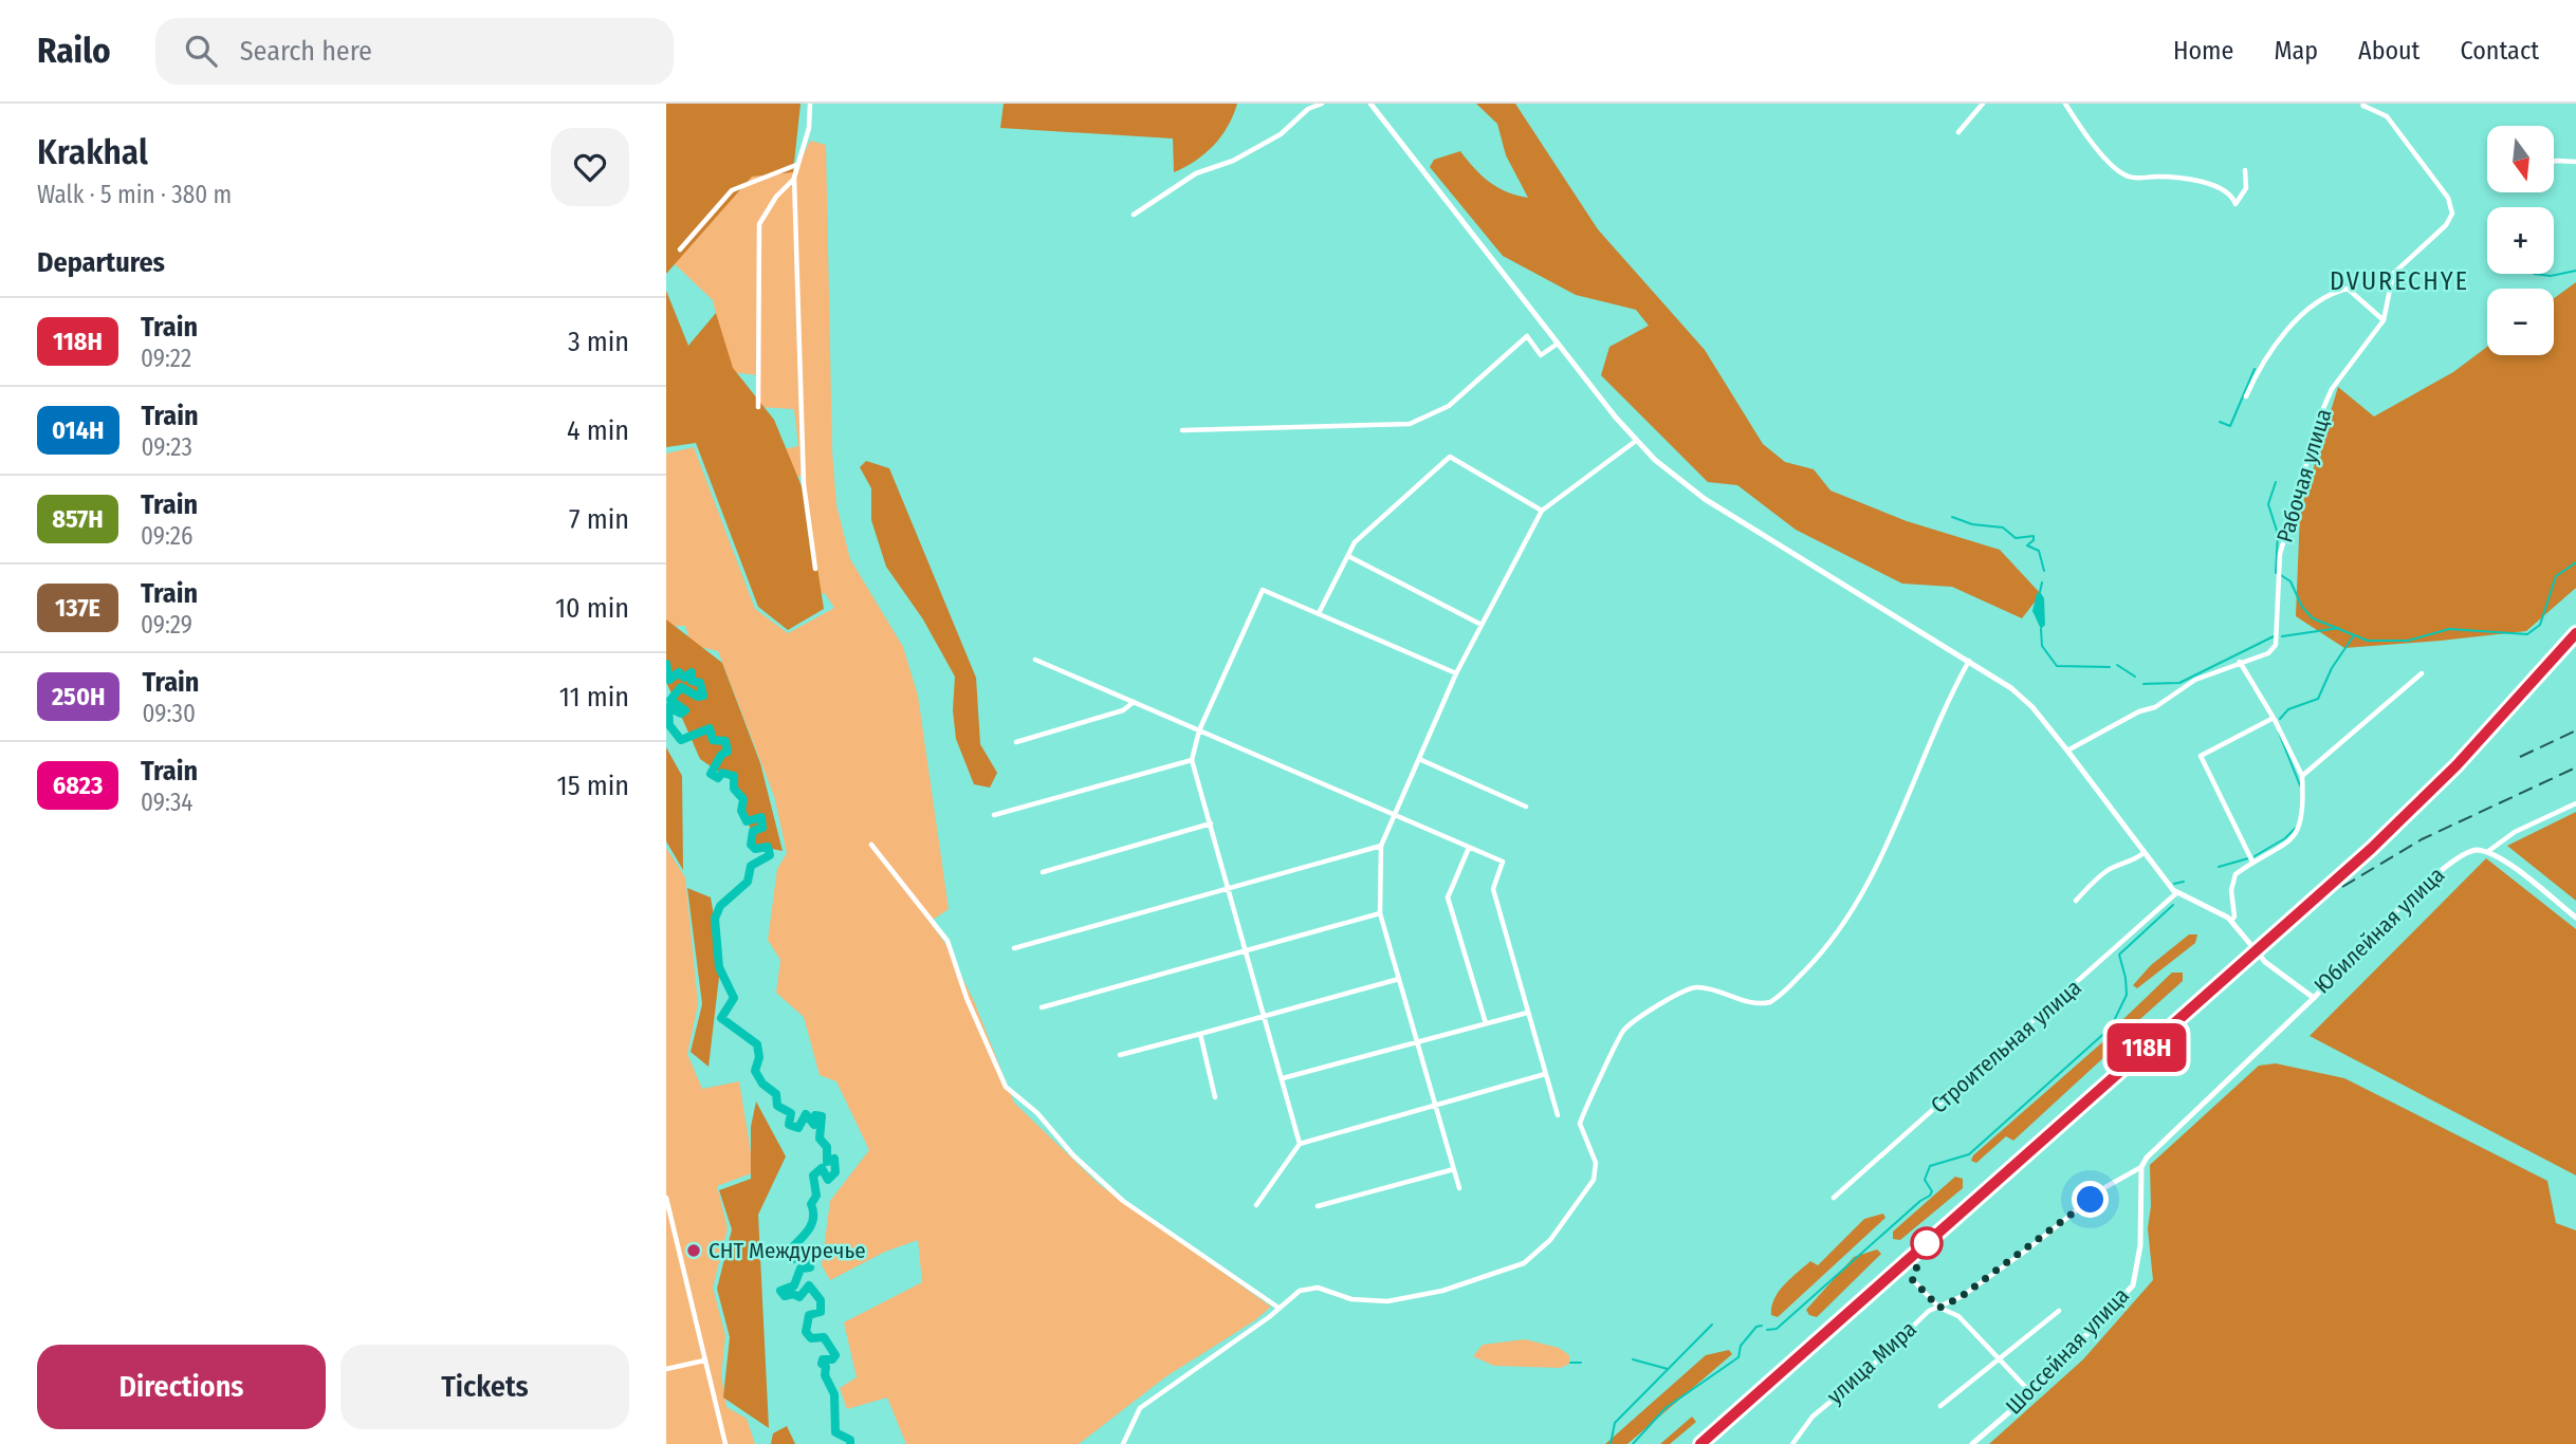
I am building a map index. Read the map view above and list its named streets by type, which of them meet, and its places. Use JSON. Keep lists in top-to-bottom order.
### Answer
{
  "streets": {
    "main road": ["Юбилейная улица", "Шоссейная улица"],
    "street": ["Рабочая улица", "Строительная улица", "улица Мира"]
  },
  "crossings": [
    ["Рабочая улица", "Юбилейная улица"],
    ["Юбилейная улица", "Строительная улица"],
    ["Юбилейная улица", "Шоссейная улица"],
    ["Шоссейная улица", "улица Мира"]
  ],
  "districts": ["DVURECHYE"],
  "places": ["СНТ Междуречье"],
  "north": "bottom",
  "page": {
    "header": "Railo",
    "search": "Search here",
    "nav": [
      "Home",
      "Map",
      "About",
      "Contact"
    ],
    "heading": [
      ["Krakhal", "Walk · 5 min · 380 m"],
      "Departures"
    ],
    "on_map": "118Н",
    "map_buttons": ["+", "−"],
    "list": [
      {
        "mark": "118Н",
        "name": "Train",
        "note": "09:22",
        "value": "3 min"
      },
      {
        "mark": "014Н",
        "name": "Train",
        "note": "09:23",
        "value": "4 min"
      },
      {
        "mark": "857Н",
        "name": "Train",
        "note": "09:26",
        "value": "7 min"
      },
      {
        "mark": "137Е",
        "name": "Train",
        "note": "09:29",
        "value": "10 min"
      },
      {
        "mark": "250Н",
        "name": "Train",
        "note": "09:30",
        "value": "11 min"
      },
      {
        "mark": "6823",
        "name": "Train",
        "note": "09:34",
        "value": "15 min"
      }
    ],
    "buttons": ["Directions", "Tickets"]
  }
}
